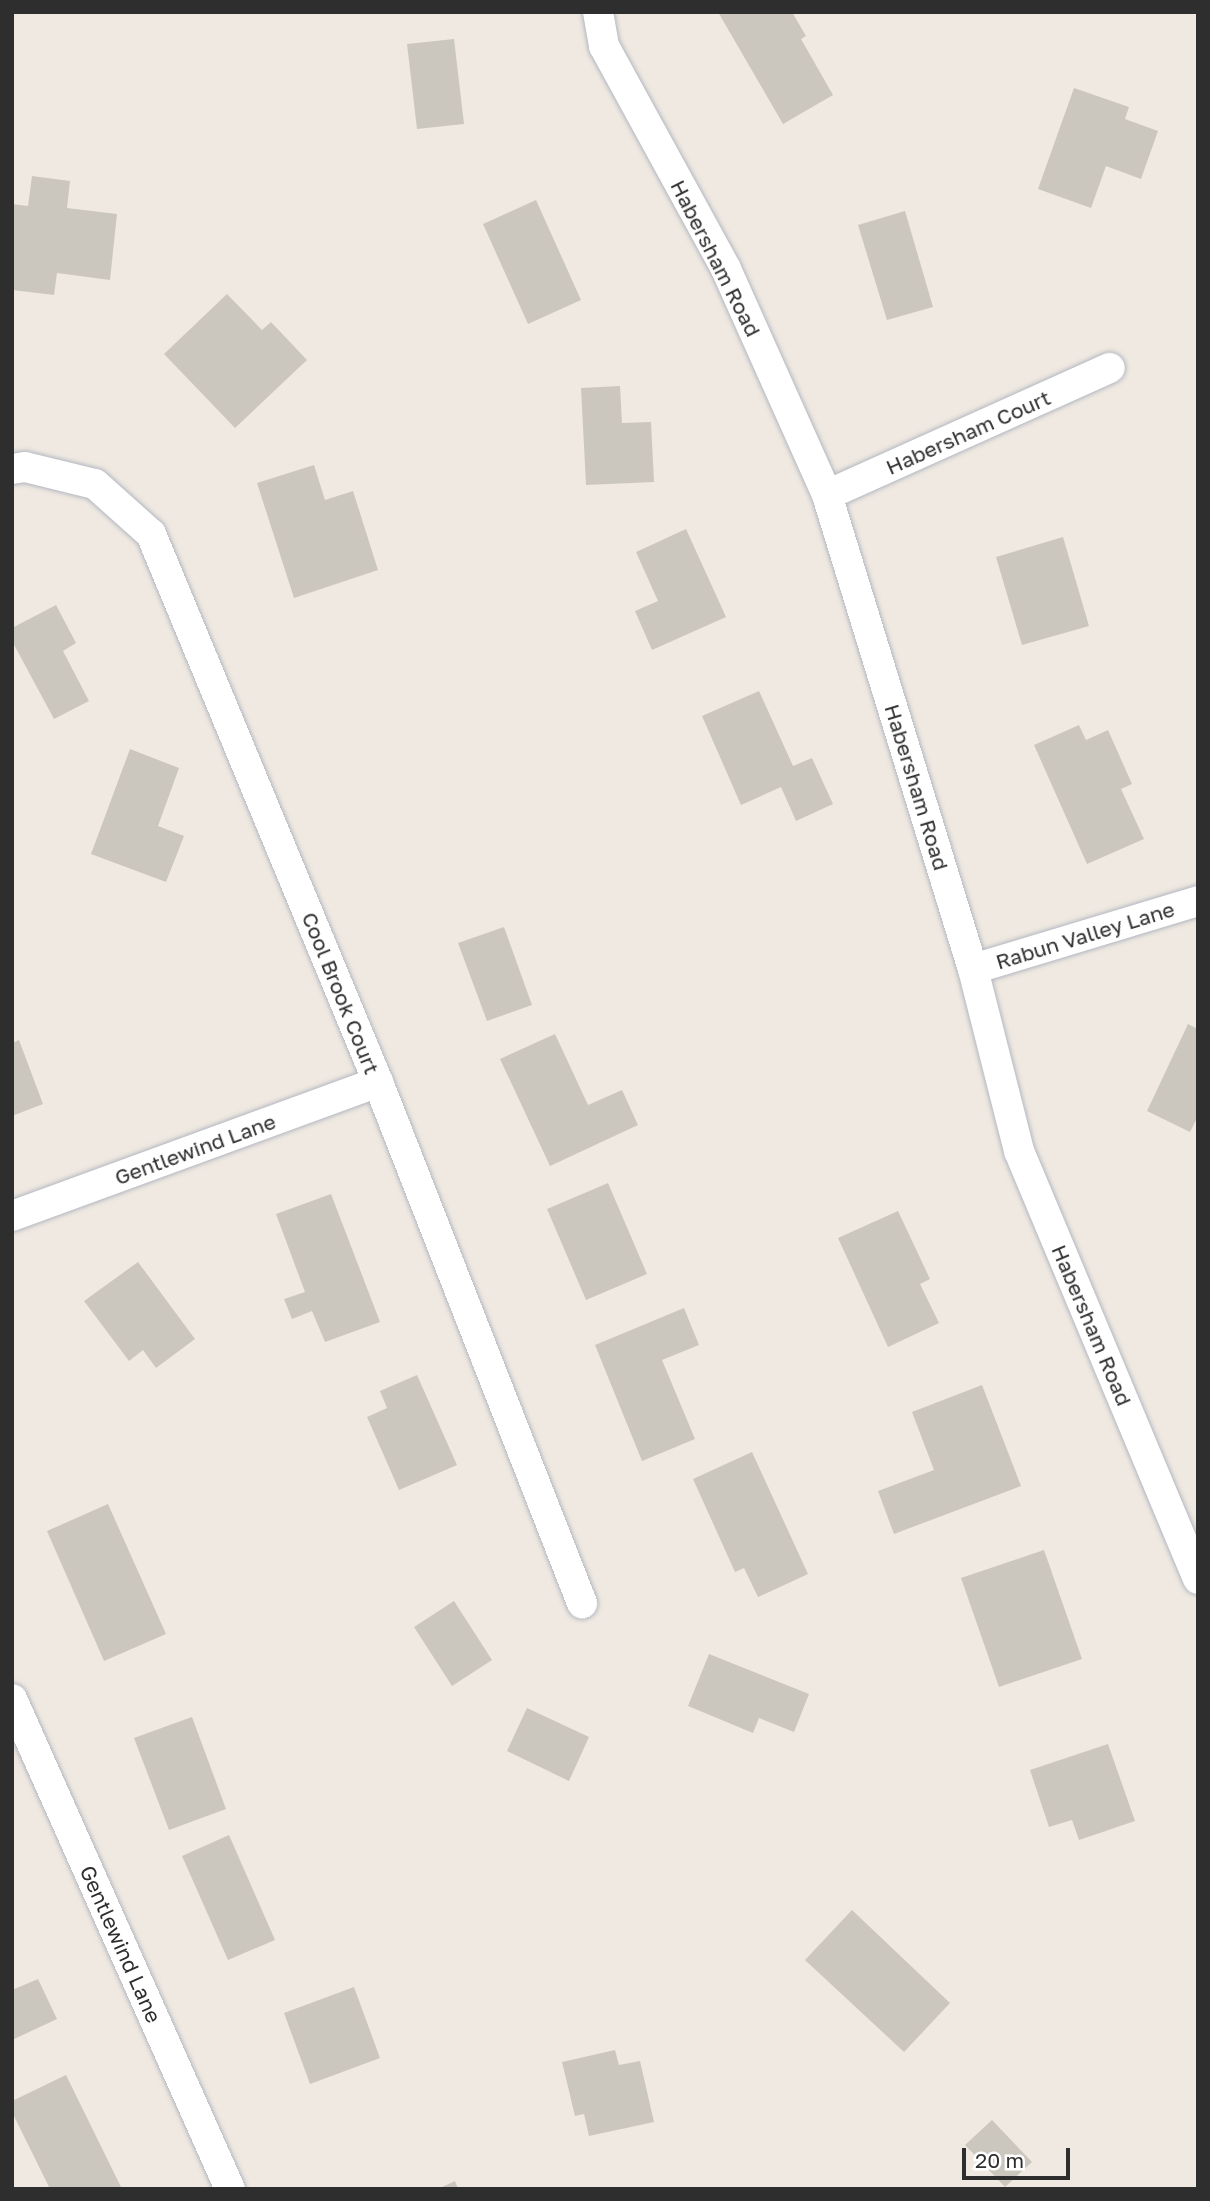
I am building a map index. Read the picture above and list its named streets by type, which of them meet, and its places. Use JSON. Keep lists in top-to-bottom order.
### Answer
{
  "streets": {
    "street": [
      "Habersham Road",
      "Habersham Court",
      "Rabun Valley Lane",
      "Cool Brook Court",
      "Gentlewind Lane"
    ]
  },
  "crossings": [
    ["Habersham Road", "Habersham Court"],
    ["Habersham Road", "Rabun Valley Lane"],
    ["Cool Brook Court", "Gentlewind Lane"]
  ],
  "scale_bar": "20 m"
}
